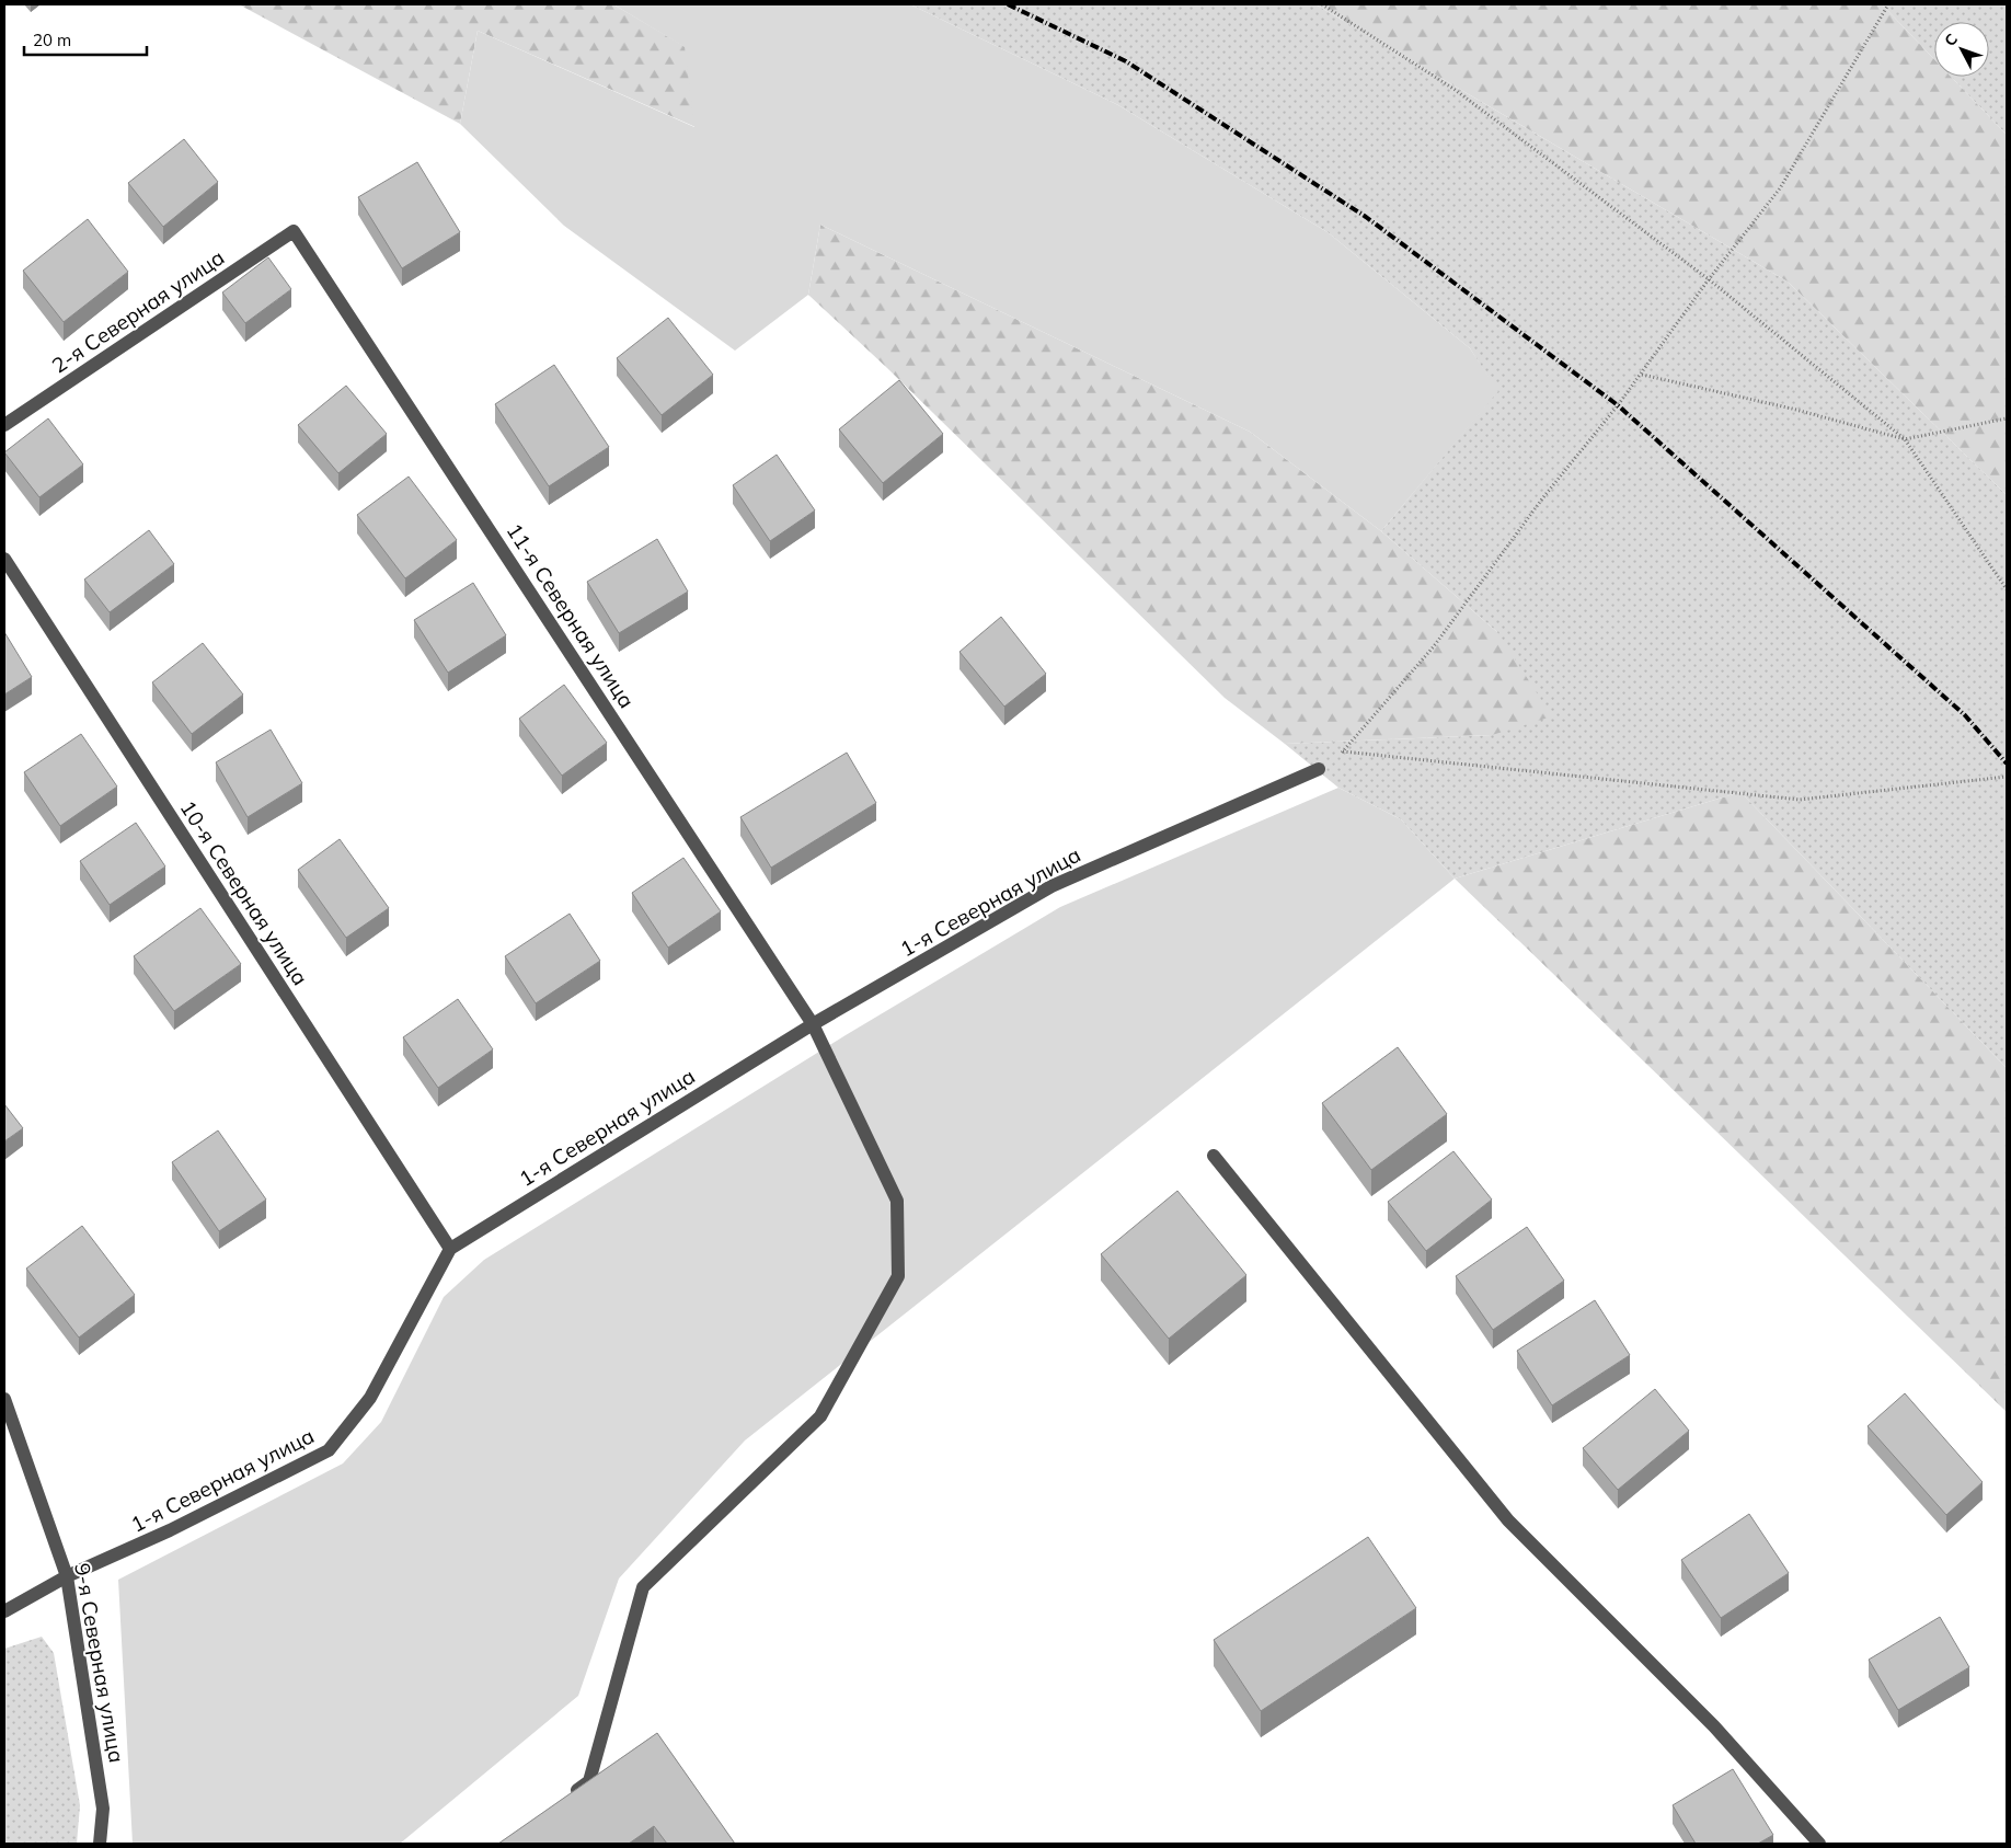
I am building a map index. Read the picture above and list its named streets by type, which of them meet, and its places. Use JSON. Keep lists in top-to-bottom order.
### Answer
{
  "streets": {
    "street": [
      "2-я Северная улица",
      "11-я Северная улица",
      "10-я Северная улица",
      "1-я Северная улица",
      "9-я Северная улица"
    ]
  },
  "crossings": [
    ["2-я Северная улица", "11-я Северная улица"],
    ["11-я Северная улица", "1-я Северная улица"],
    ["10-я Северная улица", "1-я Северная улица"],
    ["1-я Северная улица", "9-я Северная улица"]
  ],
  "scale_bar": "20 m",
  "north": "top left"
}
